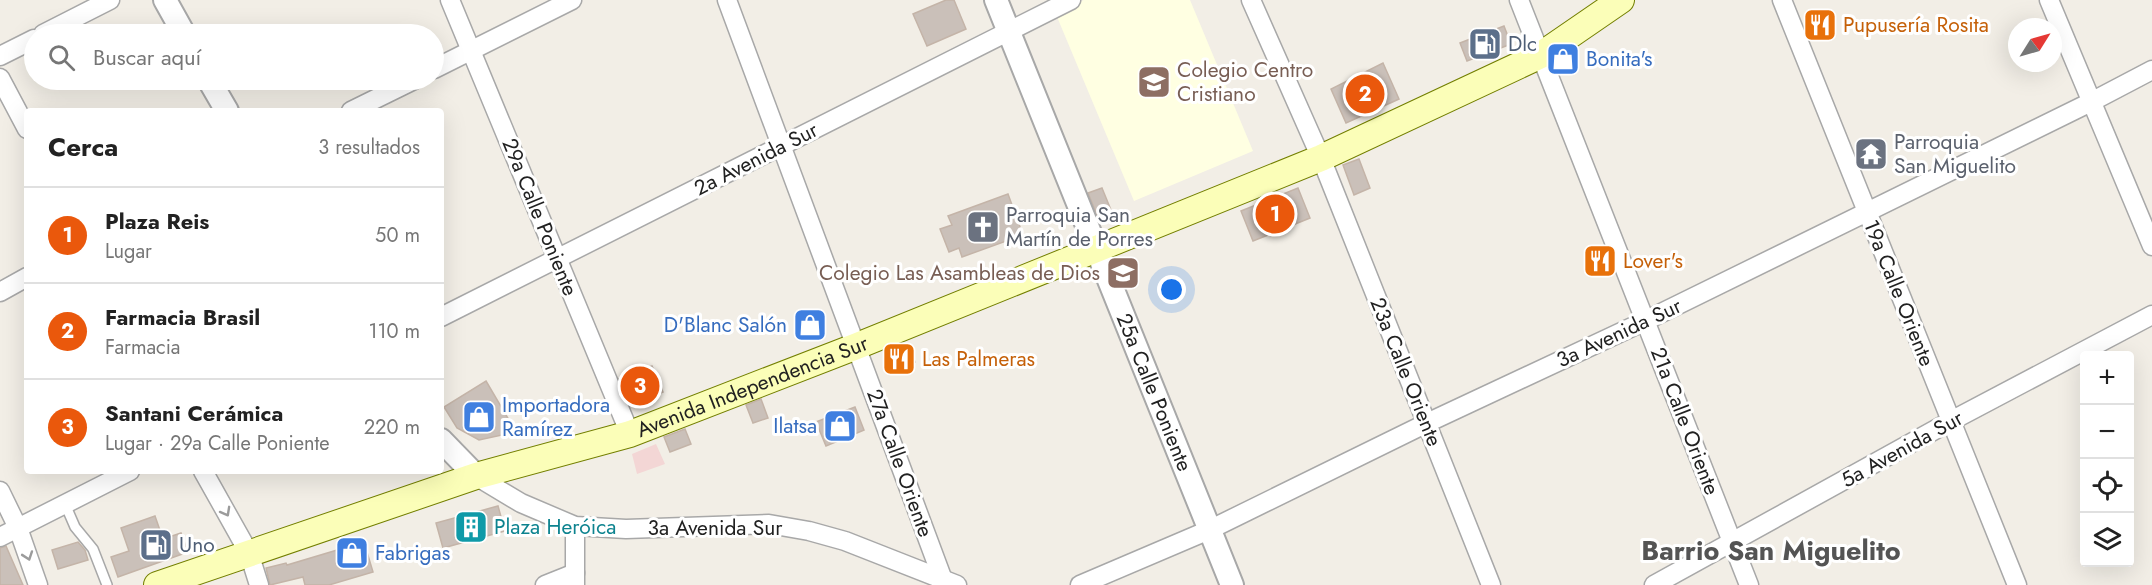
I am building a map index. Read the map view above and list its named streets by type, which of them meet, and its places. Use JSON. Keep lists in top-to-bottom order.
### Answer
{
  "streets": {
    "main road": ["Avenida Independencia Sur"],
    "street": [
      "2a Avenida Sur",
      "29a Calle Poniente",
      "19a Calle Oriente",
      "3a Avenida Sur",
      "23a Calle Oriente",
      "25a Calle Poniente",
      "21a Calle Oriente",
      "5a Avenida Sur",
      "27a Calle Oriente"
    ]
  },
  "crossings": [
    ["2a Avenida Sur", "29a Calle Poniente"],
    ["2a Avenida Sur", "25a Calle Poniente"],
    ["2a Avenida Sur", "27a Calle Oriente"],
    ["29a Calle Poniente", "Avenida Independencia Sur"],
    ["19a Calle Oriente", "3a Avenida Sur"],
    ["19a Calle Oriente", "5a Avenida Sur"],
    ["3a Avenida Sur", "23a Calle Oriente"],
    ["3a Avenida Sur", "Avenida Independencia Sur"],
    ["3a Avenida Sur", "25a Calle Poniente"],
    ["3a Avenida Sur", "21a Calle Oriente"],
    ["3a Avenida Sur", "27a Calle Oriente"],
    ["23a Calle Oriente", "Avenida Independencia Sur"],
    ["Avenida Independencia Sur", "25a Calle Poniente"],
    ["Avenida Independencia Sur", "21a Calle Oriente"],
    ["Avenida Independencia Sur", "27a Calle Oriente"],
    ["21a Calle Oriente", "5a Avenida Sur"]
  ],
  "districts": ["Barrio San Miguelito"],
  "places": {
    "restaurant": ["Pupusería Rosita", "Lover's", "Las Palmeras"],
    "fuel station": ["Dlc", "Uno"],
    "shop": [
      "Bonita's",
      "D'Blanc Salón",
      "Importadora Ramírez",
      "Ilatsa",
      "Fabrigas"
    ],
    "school or university": ["Colegio Centro Cristiano", "Colegio Las Asambleas de Dios"],
    "temple": ["Parroquia San Miguelito"],
    "church": ["Parroquia San Martín de Porres"],
    "building": ["Plaza Heróica"]
  },
  "north": "top right",
  "page": {
    "search": "Buscar aquí",
    "pins": ["2", "1", "3"],
    "heading": ["Cerca", "3 resultados"],
    "list": [
      {
        "mark": "1",
        "name": "Plaza Reis",
        "note": "Lugar",
        "value": "50 m"
      },
      {
        "mark": "2",
        "name": "Farmacia Brasil",
        "note": "Farmacia",
        "value": "110 m"
      },
      {
        "mark": "3",
        "name": "Santani Cerámica",
        "note": "Lugar · 29a Calle Poniente",
        "value": "220 m"
      }
    ],
    "map_buttons": ["+", "−"]
  }
}
